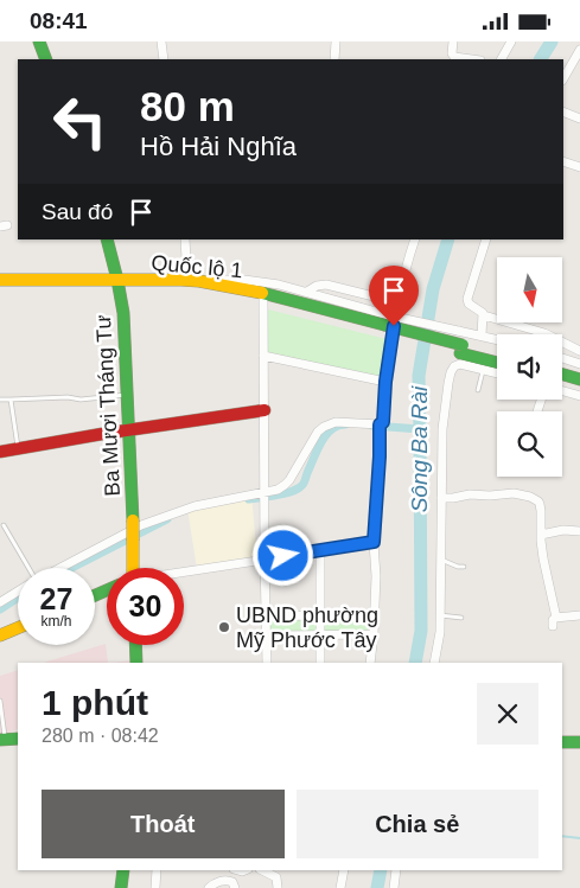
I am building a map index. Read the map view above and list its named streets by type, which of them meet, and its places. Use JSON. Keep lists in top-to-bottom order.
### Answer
{
  "streets": {
    "main road": ["Quốc lộ 1", "Ba Mươi Tháng Tư"]
  },
  "crossings": [
    ["Quốc lộ 1", "Ba Mươi Tháng Tư"]
  ],
  "water": ["Sông Ba Rài"],
  "places": ["UBND phường Mỹ Phước Tây"],
  "north": "bottom",
  "page": {
    "status": "08:41",
    "turn": ["80 m", "Hồ Hải Nghĩa"],
    "then": "Sau đó",
    "speed": "27 km/h",
    "limit": "30",
    "heading": ["1 phút", "280 m · 08:42"],
    "buttons": ["Thoát", "Chia sẻ"]
  }
}
